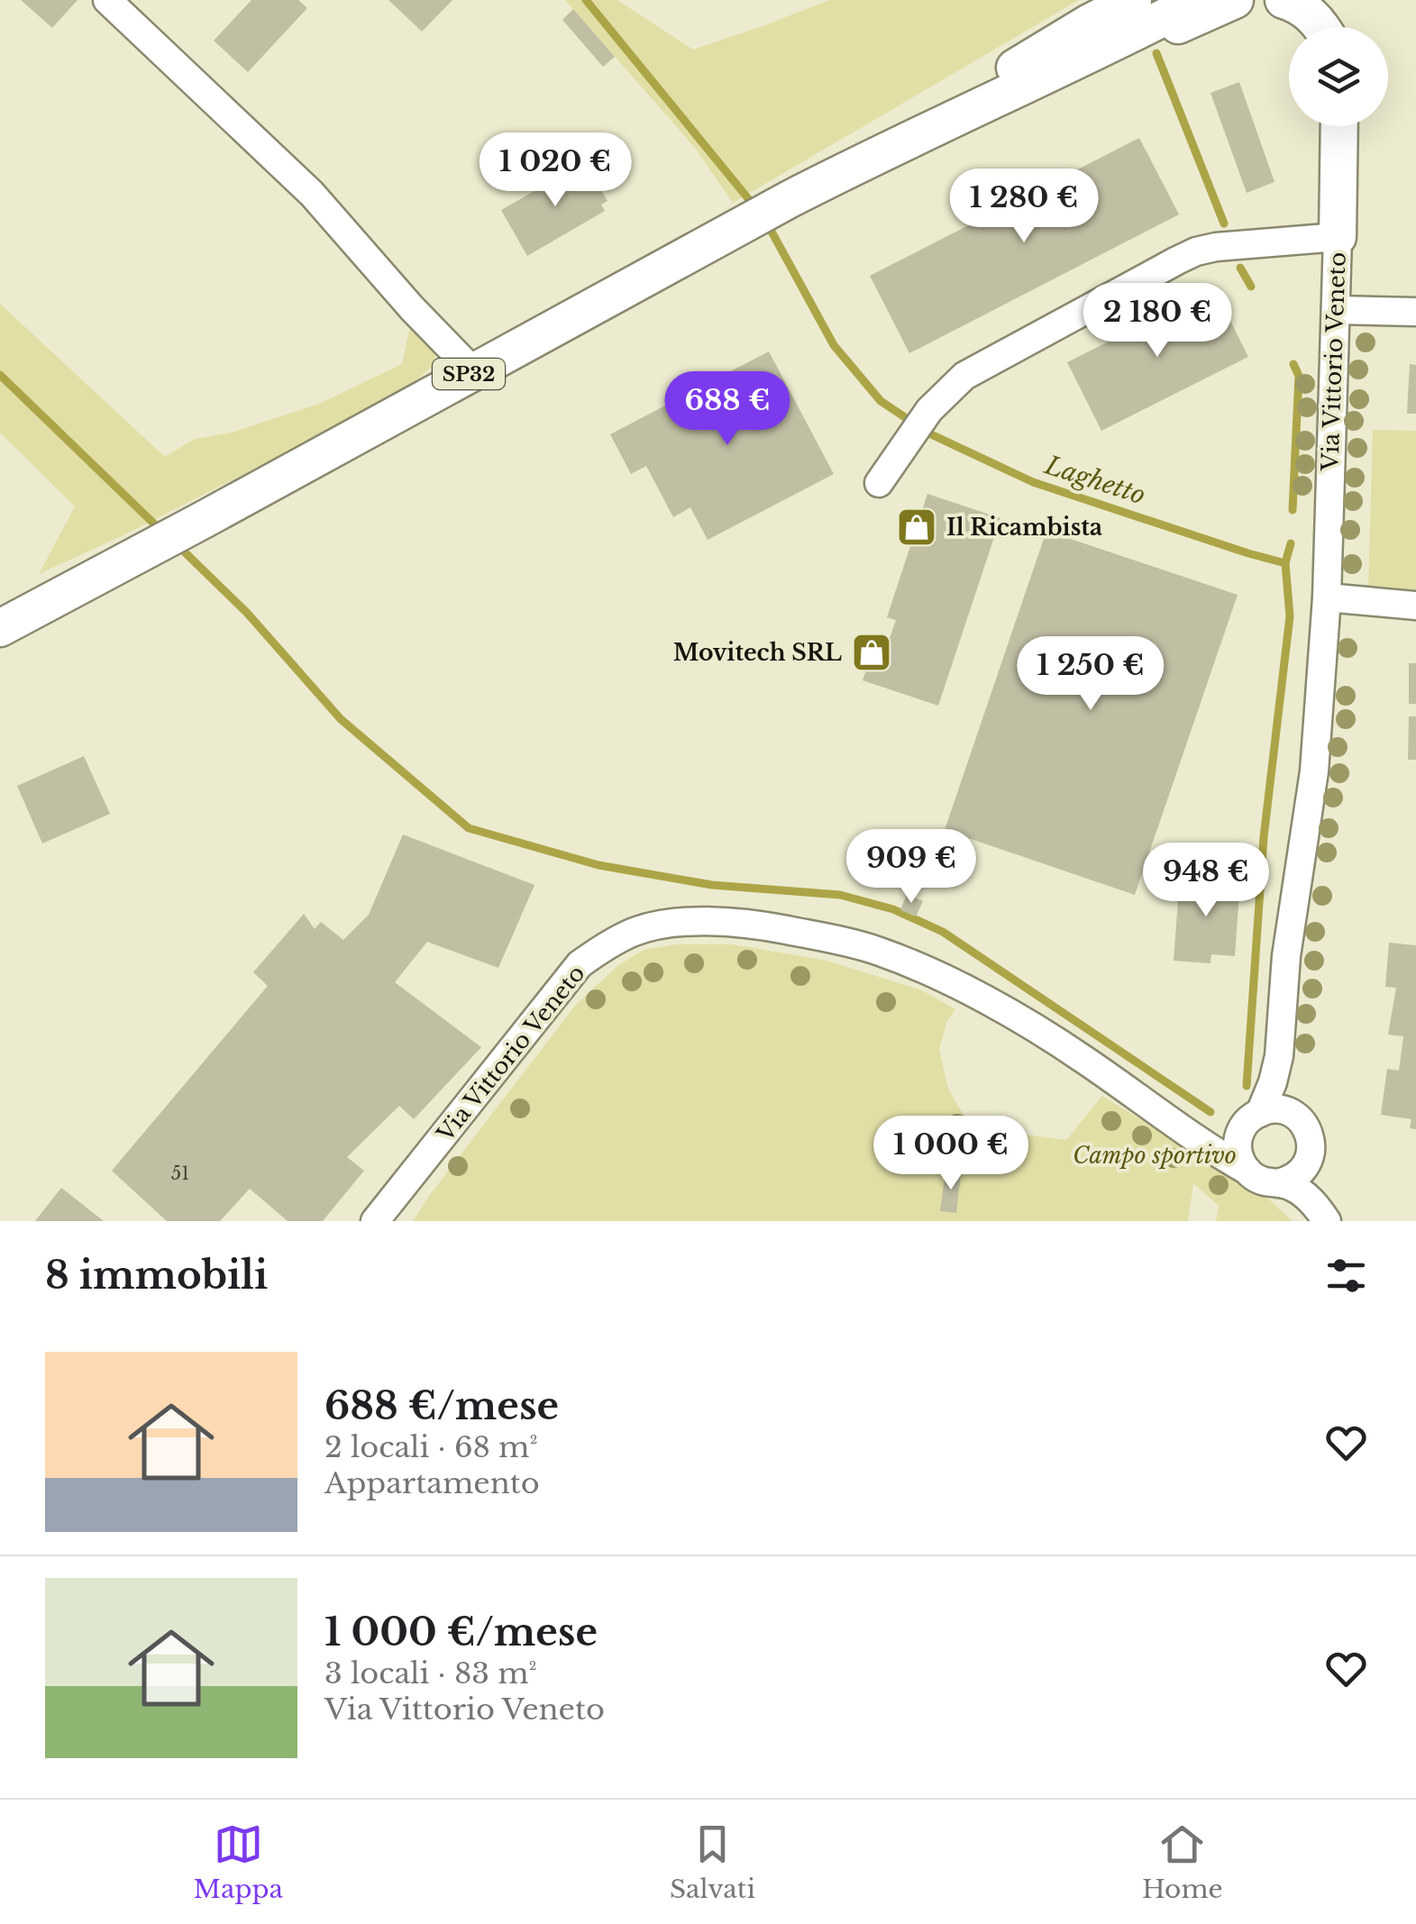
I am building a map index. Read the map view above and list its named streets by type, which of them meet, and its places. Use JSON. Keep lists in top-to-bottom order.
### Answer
{
  "streets": {
    "main road": ["SP32"],
    "street": ["Via Vittorio Veneto"]
  },
  "water": ["Laghetto"],
  "parks": ["Campo sportivo"],
  "places": {
    "shop": ["Il Ricambista", "Movitech SRL"]
  },
  "house_numbers": ["51"],
  "page": {
    "price": [
      "1 020 €",
      "1 280 €",
      "2 180 €",
      "688 €",
      "1 250 €",
      "909 €",
      "948 €",
      "1 000 €"
    ],
    "heading": "8 immobili",
    "list": [
      {
        "name": "688 €/mese",
        "note": "2 locali · 68 m² · Appartamento"
      },
      {
        "name": "1 000 €/mese",
        "note": "3 locali · 83 m² · Via Vittorio Veneto"
      }
    ],
    "tabs": ["Mappa", "Salvati", "Home"]
  }
}
